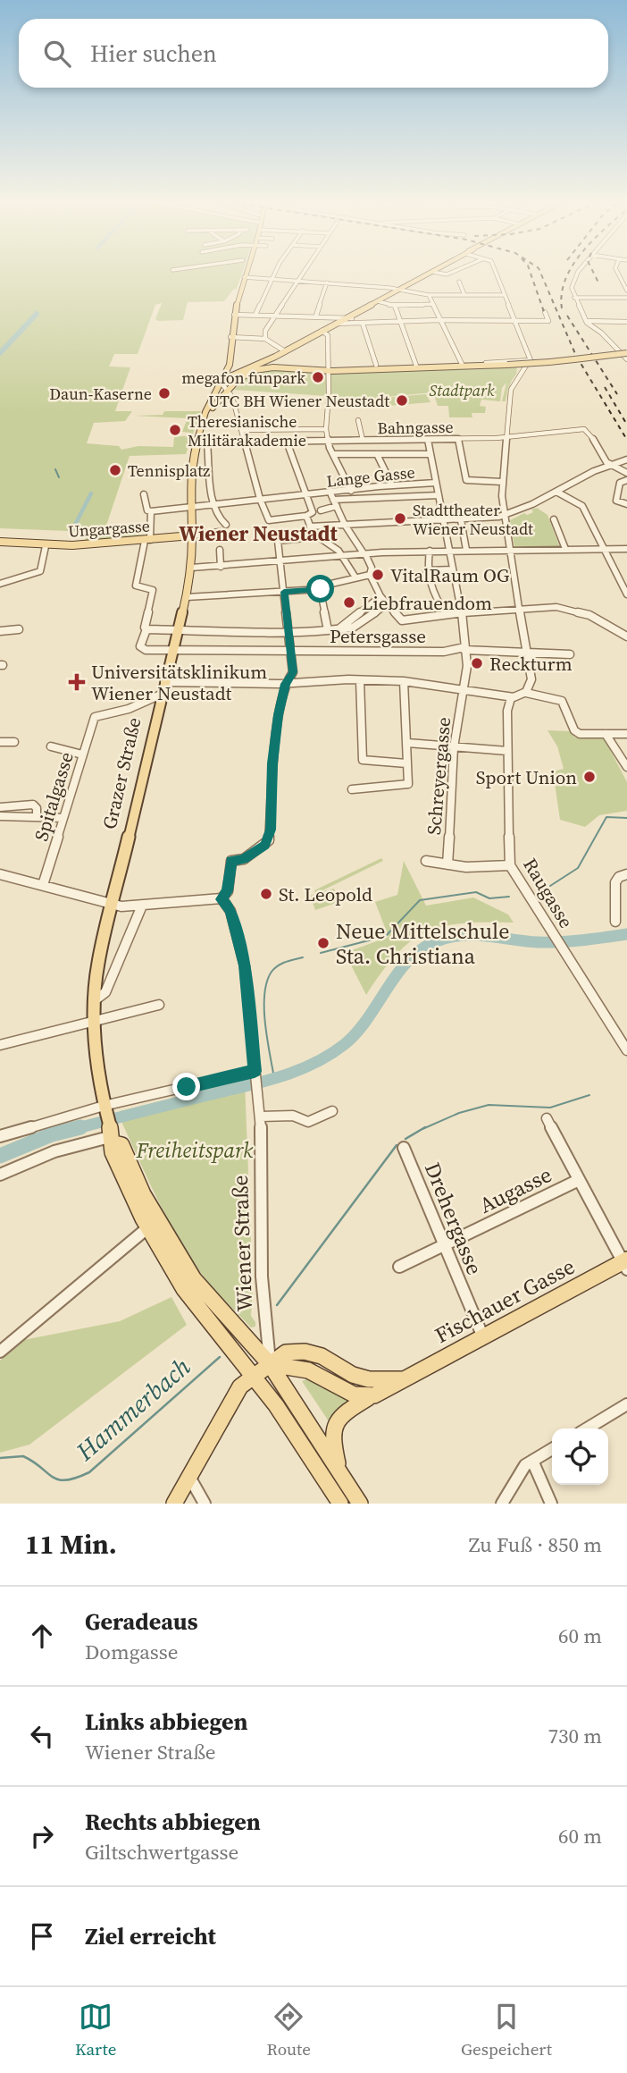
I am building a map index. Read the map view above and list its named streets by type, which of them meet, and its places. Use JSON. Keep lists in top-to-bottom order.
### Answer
{
  "streets": {
    "main road": [
      "Ungargasse",
      "Grazer Straße",
      "Wiener Straße",
      "Fischauer Gasse"
    ],
    "street": [
      "Bahngasse",
      "Lange Gasse",
      "Petersgasse",
      "Schreyergasse",
      "Spitalgasse",
      "Raugasse",
      "Augasse",
      "Drehergasse"
    ]
  },
  "crossings": [
    ["Bahngasse", "Grazer Straße"],
    ["Bahngasse", "Schreyergasse"],
    ["Lange Gasse", "Grazer Straße"],
    ["Lange Gasse", "Schreyergasse"],
    ["Ungargasse", "Grazer Straße"],
    ["Petersgasse", "Grazer Straße"],
    ["Petersgasse", "Schreyergasse"],
    ["Grazer Straße", "Spitalgasse"],
    ["Grazer Straße", "Wiener Straße"],
    ["Grazer Straße", "Fischauer Gasse"],
    ["Augasse", "Drehergasse"],
    ["Drehergasse", "Fischauer Gasse"],
    ["Wiener Straße", "Fischauer Gasse"]
  ],
  "districts": ["Wiener Neustadt"],
  "water": ["Hammerbach"],
  "parks": ["Stadtpark", "Freiheitspark"],
  "places": {
    "other": [
      "megafon funpark",
      "Daun-Kaserne",
      "UTC BH Wiener Neustadt",
      "Theresianische Militärakademie",
      "Tennisplatz",
      "Stadttheater Wiener Neustadt",
      "VitalRaum OG",
      "Liebfrauendom",
      "Reckturm",
      "Sport Union",
      "St. Leopold",
      "Neue Mittelschule Sta. Christiana"
    ],
    "health": ["Universitätsklinikum Wiener Neustadt"]
  },
  "page": {
    "search": "Hier suchen",
    "heading": ["11 Min.", "Zu Fuß · 850 m"],
    "list": [
      ["Geradeaus", "Domgasse", "60 m"],
      ["Links abbiegen", "Wiener Straße", "730 m"],
      ["Rechts abbiegen", "Giltschwertgasse", "60 m"],
      "Ziel erreicht"
    ],
    "nav": ["Karte", "Route", "Gespeichert"]
  }
}
